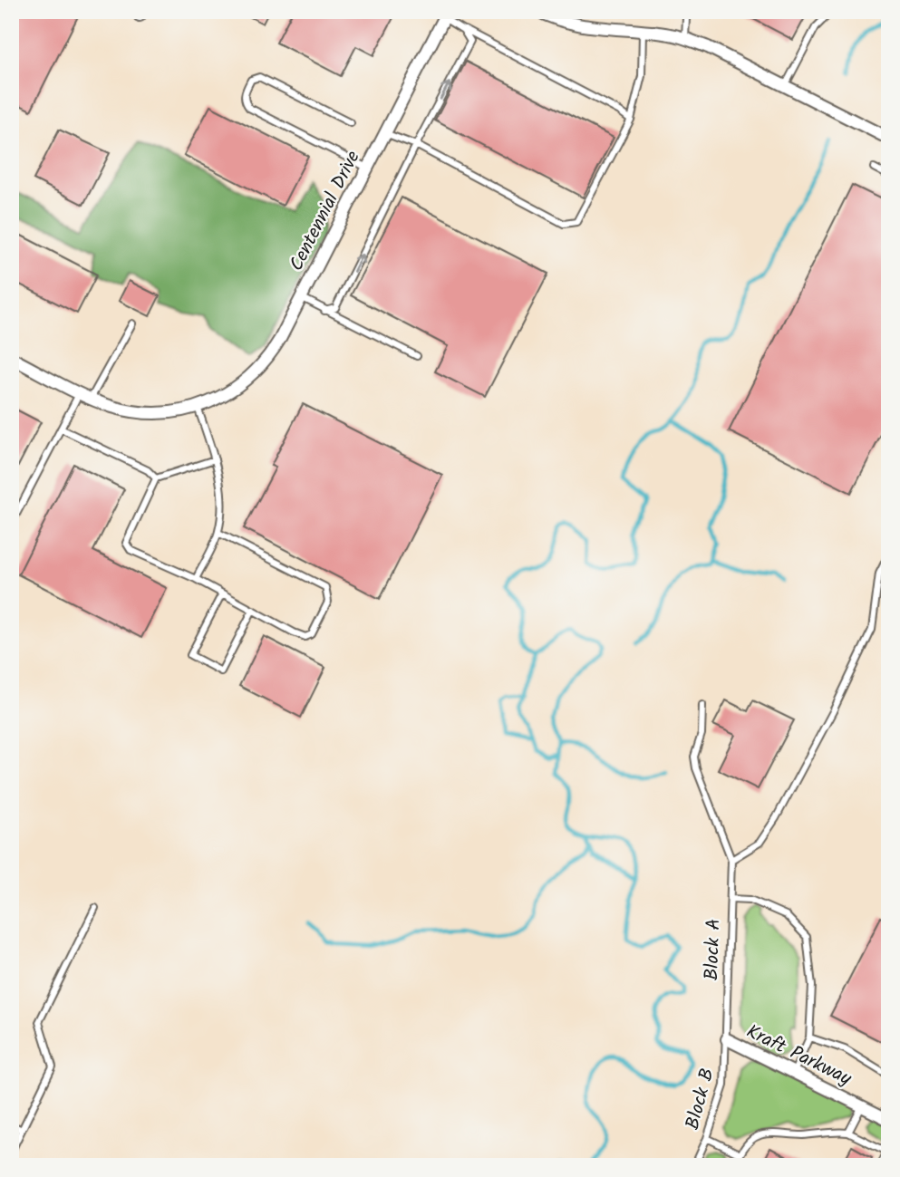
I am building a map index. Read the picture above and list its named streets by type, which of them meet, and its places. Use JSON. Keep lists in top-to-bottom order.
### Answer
{
  "streets": {
    "street": ["Centennial Drive", "Kraft Parkway"],
    "lane": ["Block A", "Block B"]
  },
  "crossings": [
    ["Block A", "Kraft Parkway"],
    ["Block A", "Block B"],
    ["Kraft Parkway", "Block B"]
  ]
}
